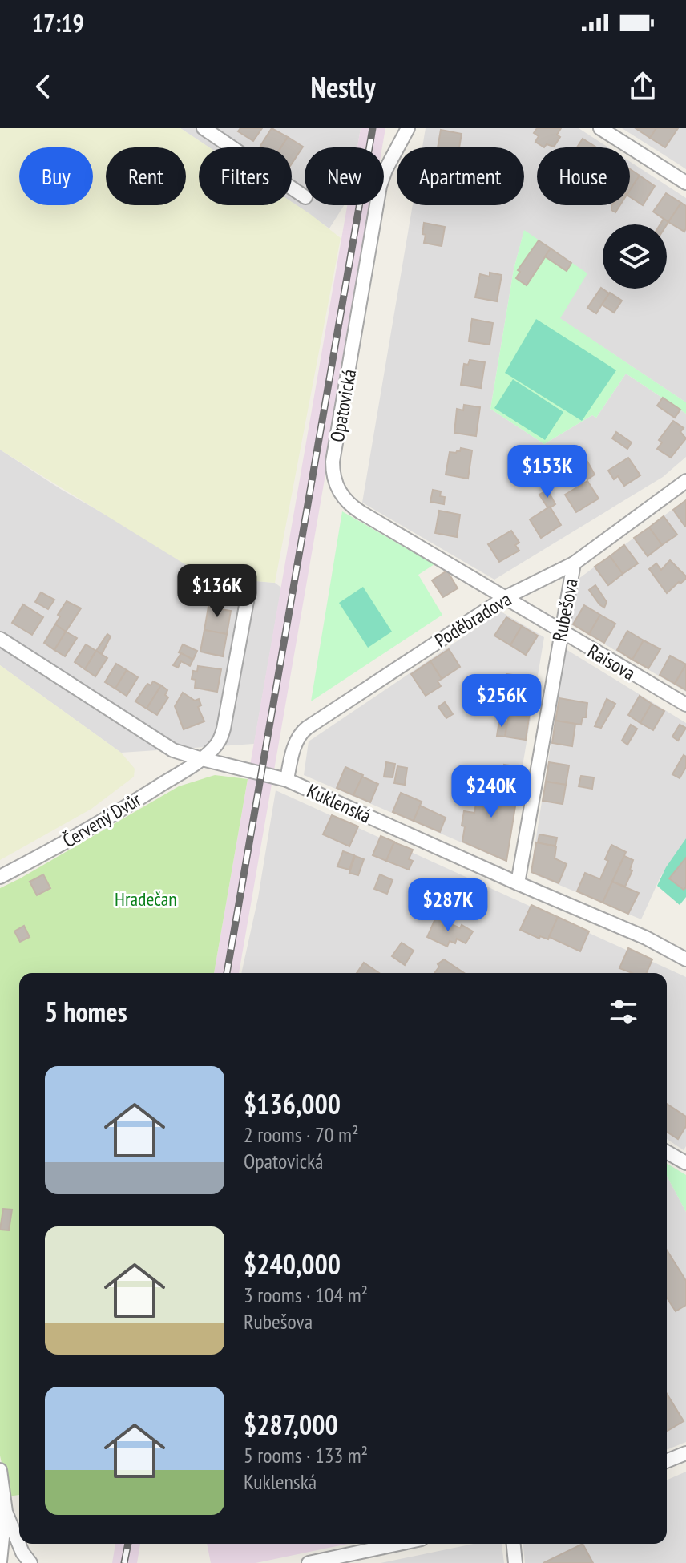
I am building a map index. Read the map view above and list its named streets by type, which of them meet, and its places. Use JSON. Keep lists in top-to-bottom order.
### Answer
{
  "streets": {
    "street": [
      "Opatovická",
      "Rubešova",
      "Poděbradova",
      "Raisova",
      "Kuklenská",
      "Červený Dvůr"
    ]
  },
  "crossings": [
    ["Opatovická", "Poděbradova"],
    ["Opatovická", "Raisova"],
    ["Rubešova", "Poděbradova"],
    ["Rubešova", "Raisova"],
    ["Rubešova", "Kuklenská"],
    ["Poděbradova", "Raisova"],
    ["Poděbradova", "Kuklenská"],
    ["Kuklenská", "Červený Dvůr"]
  ],
  "parks": ["Hradečan"],
  "page": {
    "status": "17:19",
    "header": "Nestly",
    "chip": [
      "Buy",
      "Rent",
      "Filters",
      "New",
      "Apartment",
      "House"
    ],
    "price": [
      "$153K",
      "$136K",
      "$256K",
      "$240K",
      "$287K"
    ],
    "heading": "5 homes",
    "list": [
      {
        "name": "$136,000",
        "note": "2 rooms · 70 m² · Opatovická"
      },
      {
        "name": "$240,000",
        "note": "3 rooms · 104 m² · Rubešova"
      },
      {
        "name": "$287,000",
        "note": "5 rooms · 133 m² · Kuklenská"
      }
    ]
  }
}
